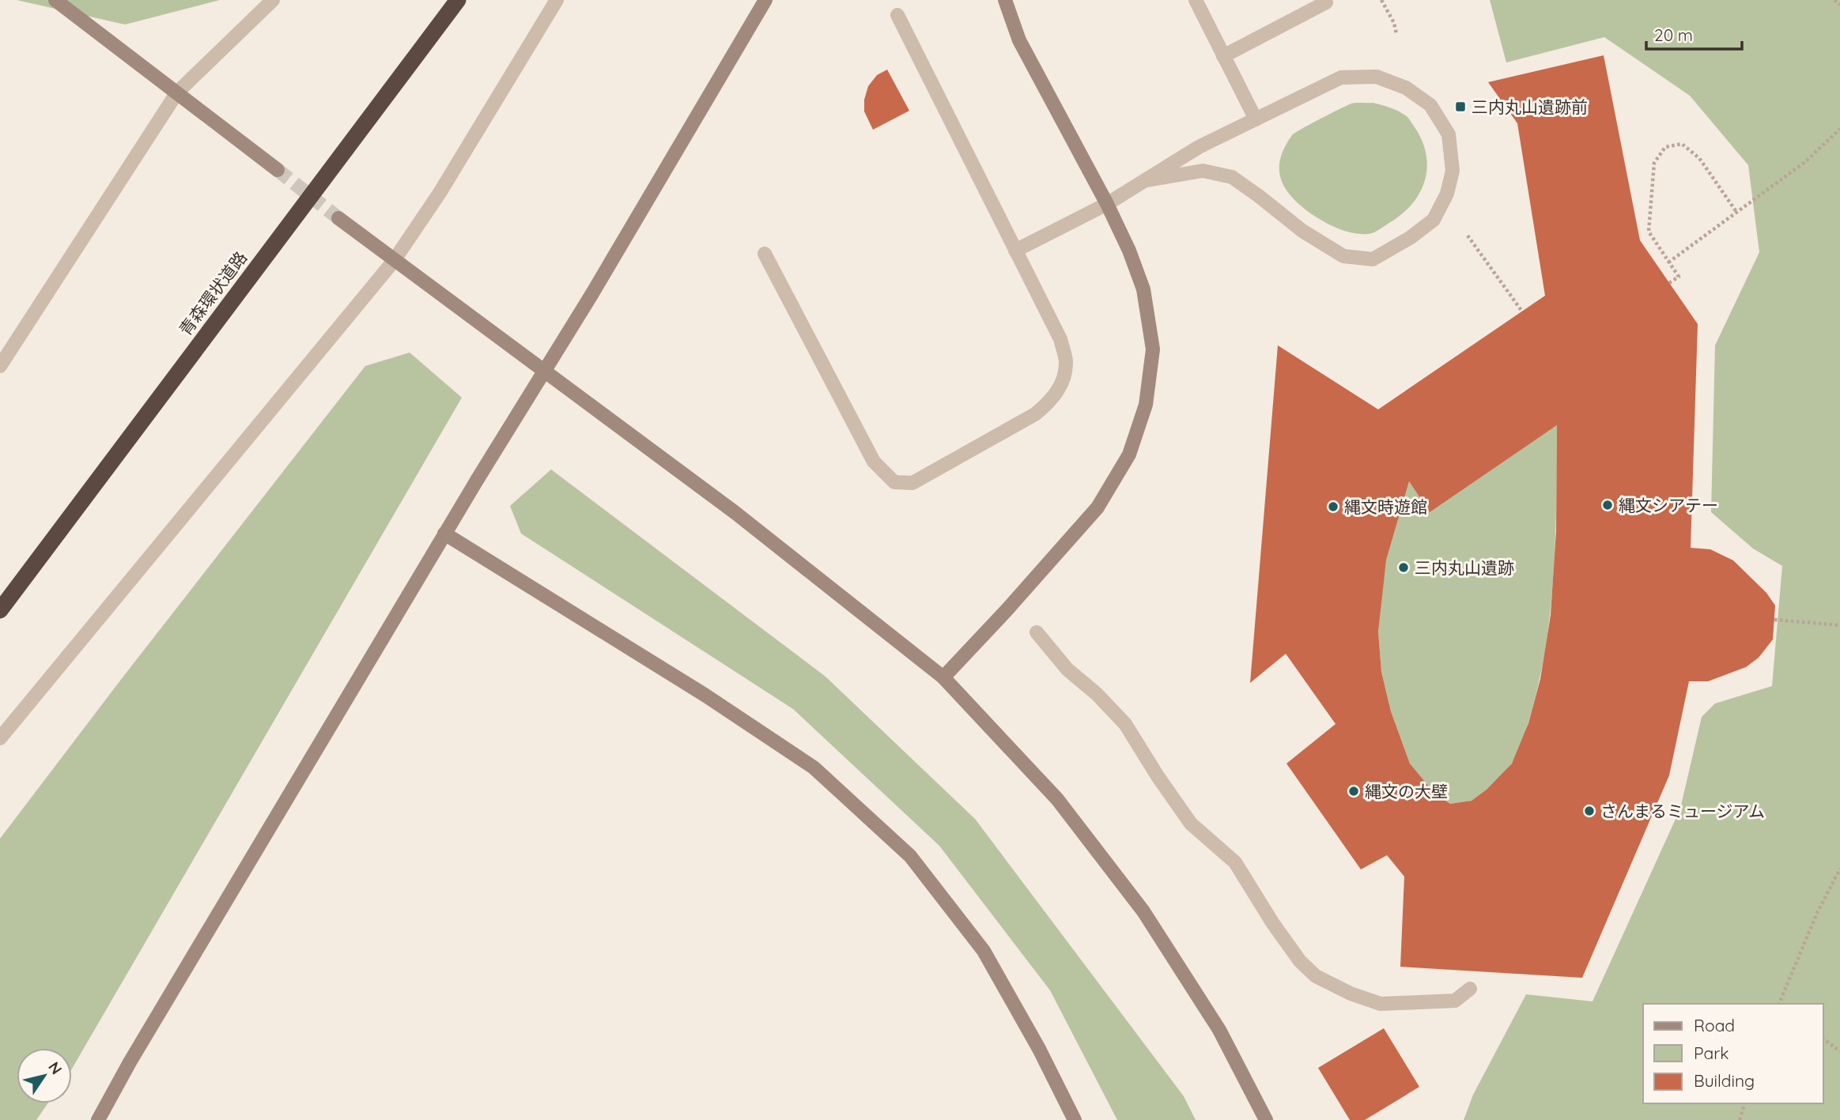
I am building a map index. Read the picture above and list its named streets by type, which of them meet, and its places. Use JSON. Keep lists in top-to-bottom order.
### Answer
{
  "streets": {
    "highway": ["青森環状道路"]
  },
  "places": {
    "transit": ["三内丸山遺跡前"],
    "other": [
      "縄文シアテー",
      "縄文時遊館",
      "三内丸山遺跡",
      "縄文の大壁",
      "さんまるミュージアム"
    ]
  },
  "legend": ["Road", "Park", "Building"],
  "scale_bar": "20 m",
  "north": "top right"
}
